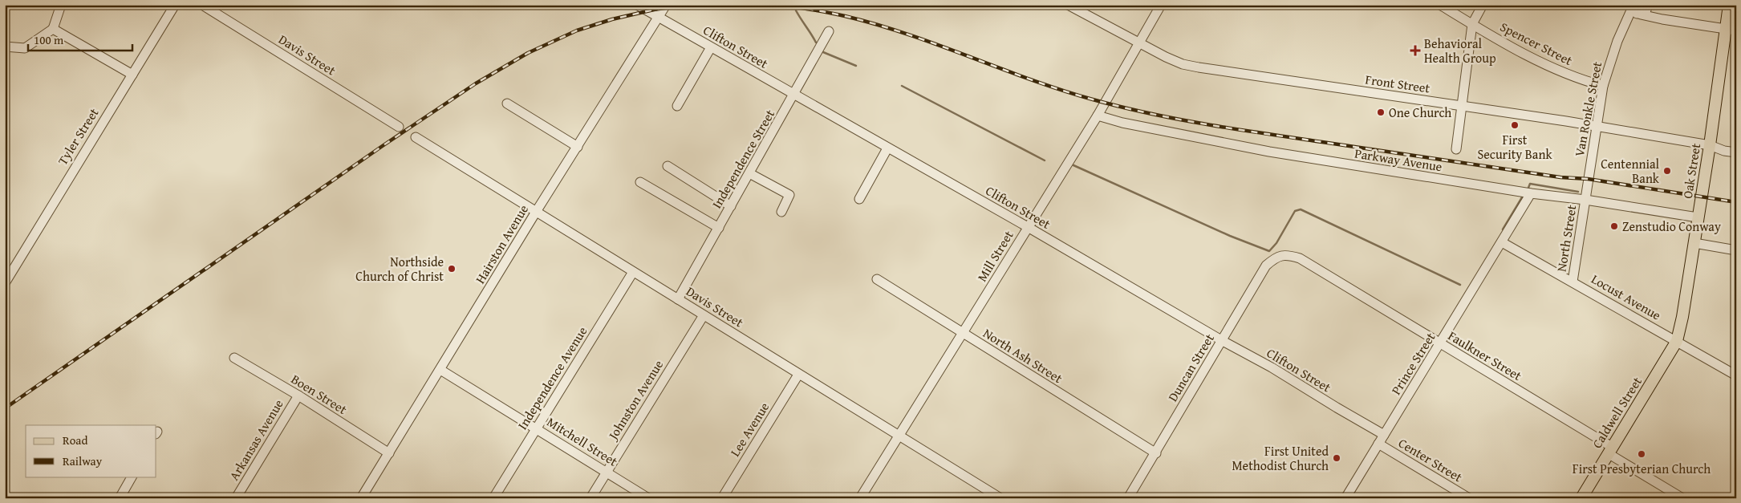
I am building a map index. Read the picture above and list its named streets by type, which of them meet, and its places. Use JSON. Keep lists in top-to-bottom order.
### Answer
{
  "streets": {
    "main road": ["Oak Street", "Caldwell Street"],
    "street": [
      "Spencer Street",
      "Clifton Street",
      "Davis Street",
      "Front Street",
      "Van Ronkle Street",
      "Tyler Street",
      "Independence Street",
      "Parkway Avenue",
      "North Street",
      "Hairston Avenue",
      "Mill Street",
      "Locust Avenue",
      "North Ash Street",
      "Faulkner Street",
      "Prince Street",
      "Duncan Street",
      "Independence Avenue",
      "Boen Street",
      "Johnston Avenue",
      "Lee Avenue",
      "Arkansas Avenue",
      "Mitchell Street",
      "Center Street"
    ]
  },
  "crossings": [
    ["Spencer Street", "Van Ronkle Street"],
    ["Clifton Street", "Independence Street"],
    ["Clifton Street", "Hairston Avenue"],
    ["Clifton Street", "Mill Street"],
    ["Clifton Street", "Prince Street"],
    ["Clifton Street", "Duncan Street"],
    ["Davis Street", "Independence Street"],
    ["Davis Street", "Hairston Avenue"],
    ["Davis Street", "Mill Street"],
    ["Davis Street", "Independence Avenue"],
    ["Davis Street", "Johnston Avenue"],
    ["Davis Street", "Lee Avenue"],
    ["Front Street", "Van Ronkle Street"],
    ["Front Street", "Oak Street"],
    ["Front Street", "Mill Street"],
    ["Van Ronkle Street", "Parkway Avenue"],
    ["Van Ronkle Street", "North Street"],
    ["Parkway Avenue", "Oak Street"],
    ["Parkway Avenue", "North Street"],
    ["Parkway Avenue", "Mill Street"],
    ["Oak Street", "Locust Avenue"],
    ["Oak Street", "Caldwell Street"],
    ["North Street", "Locust Avenue"],
    ["Hairston Avenue", "Boen Street"],
    ["Hairston Avenue", "Mitchell Street"],
    ["Mill Street", "North Ash Street"],
    ["Locust Avenue", "Prince Street"],
    ["Locust Avenue", "Caldwell Street"],
    ["North Ash Street", "Duncan Street"],
    ["Faulkner Street", "Prince Street"],
    ["Faulkner Street", "Duncan Street"],
    ["Faulkner Street", "Caldwell Street"],
    ["Prince Street", "Center Street"],
    ["Independence Avenue", "Mitchell Street"],
    ["Boen Street", "Arkansas Avenue"],
    ["Johnston Avenue", "Mitchell Street"]
  ],
  "places": {
    "health": ["Behavioral Health Group"],
    "other": [
      "One Church",
      "First Security Bank",
      "Centennial Bank",
      "Zenstudio Conway",
      "Northside Church of Christ",
      "First Presbyterian Church",
      "First United Methodist Church"
    ]
  },
  "legend": ["Road", "Railway"],
  "scale_bar": "100 m"
}
